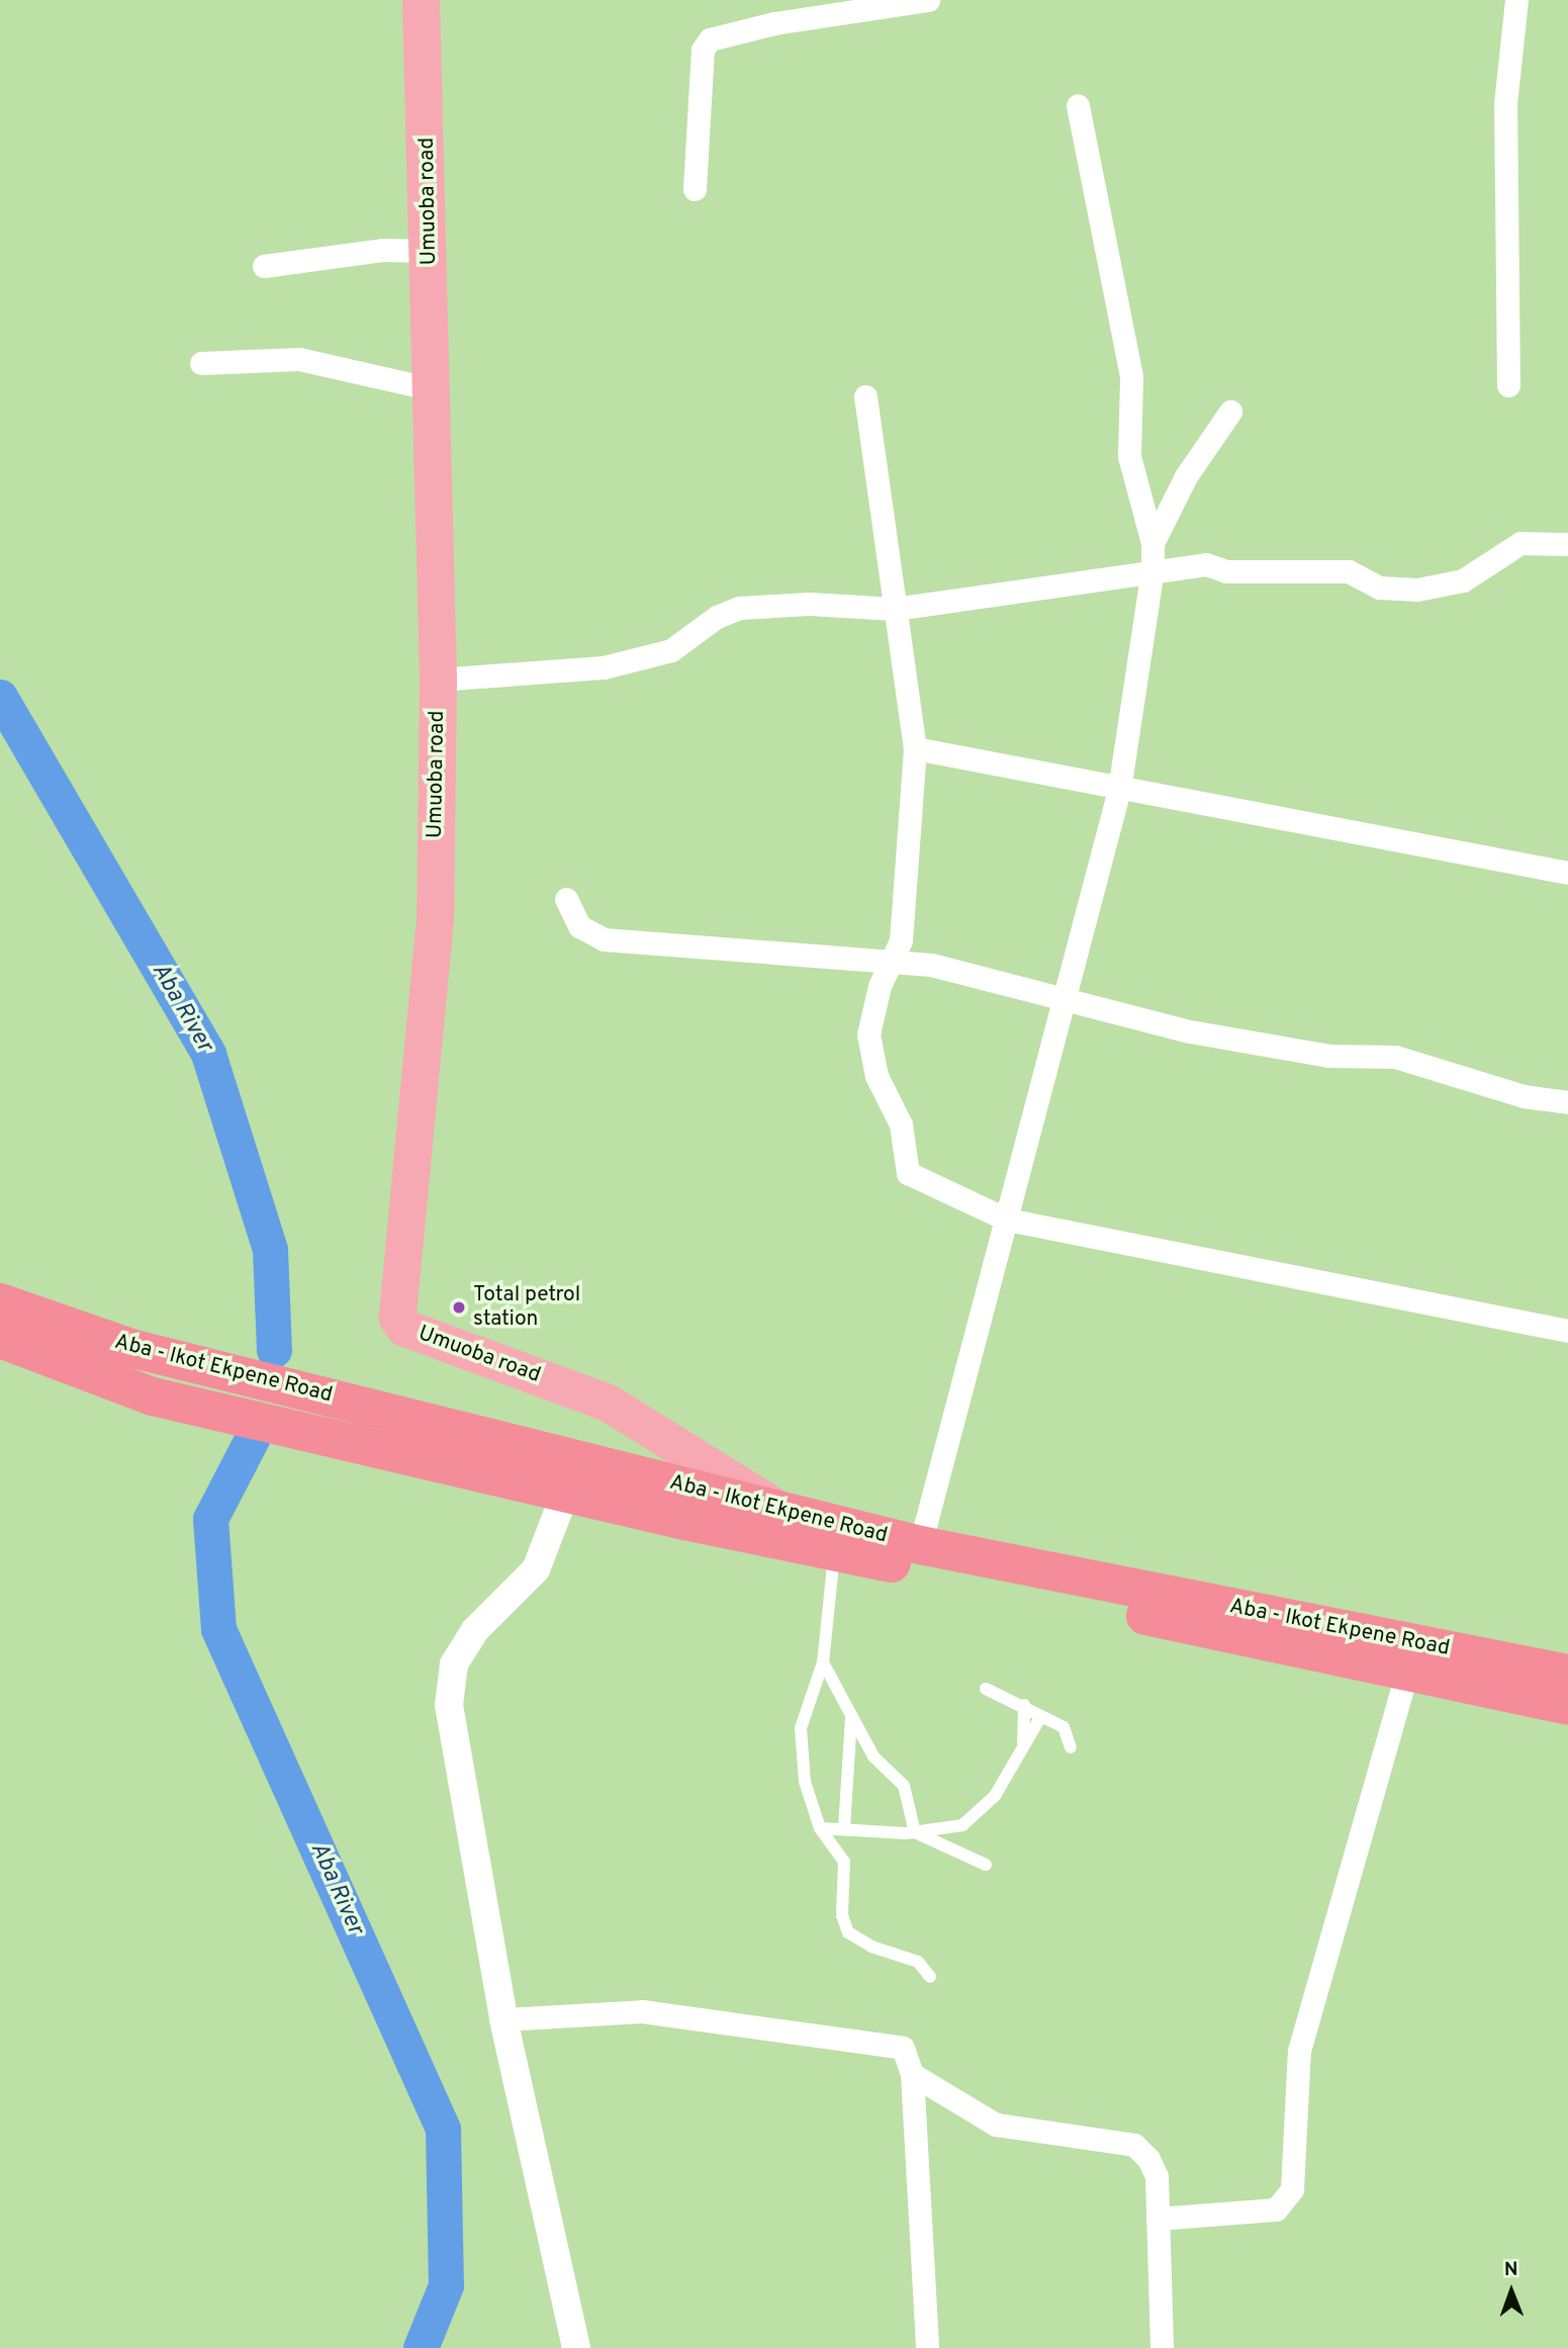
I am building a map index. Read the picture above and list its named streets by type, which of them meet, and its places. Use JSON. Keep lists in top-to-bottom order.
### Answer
{
  "streets": {
    "highway": ["Aba - Ikot Ekpene Road"],
    "main road": ["Umuoba road"]
  },
  "crossings": [
    ["Umuoba road", "Aba - Ikot Ekpene Road"]
  ],
  "water": ["Aba River"],
  "places": ["Total petrol station"],
  "north": "top"
}
